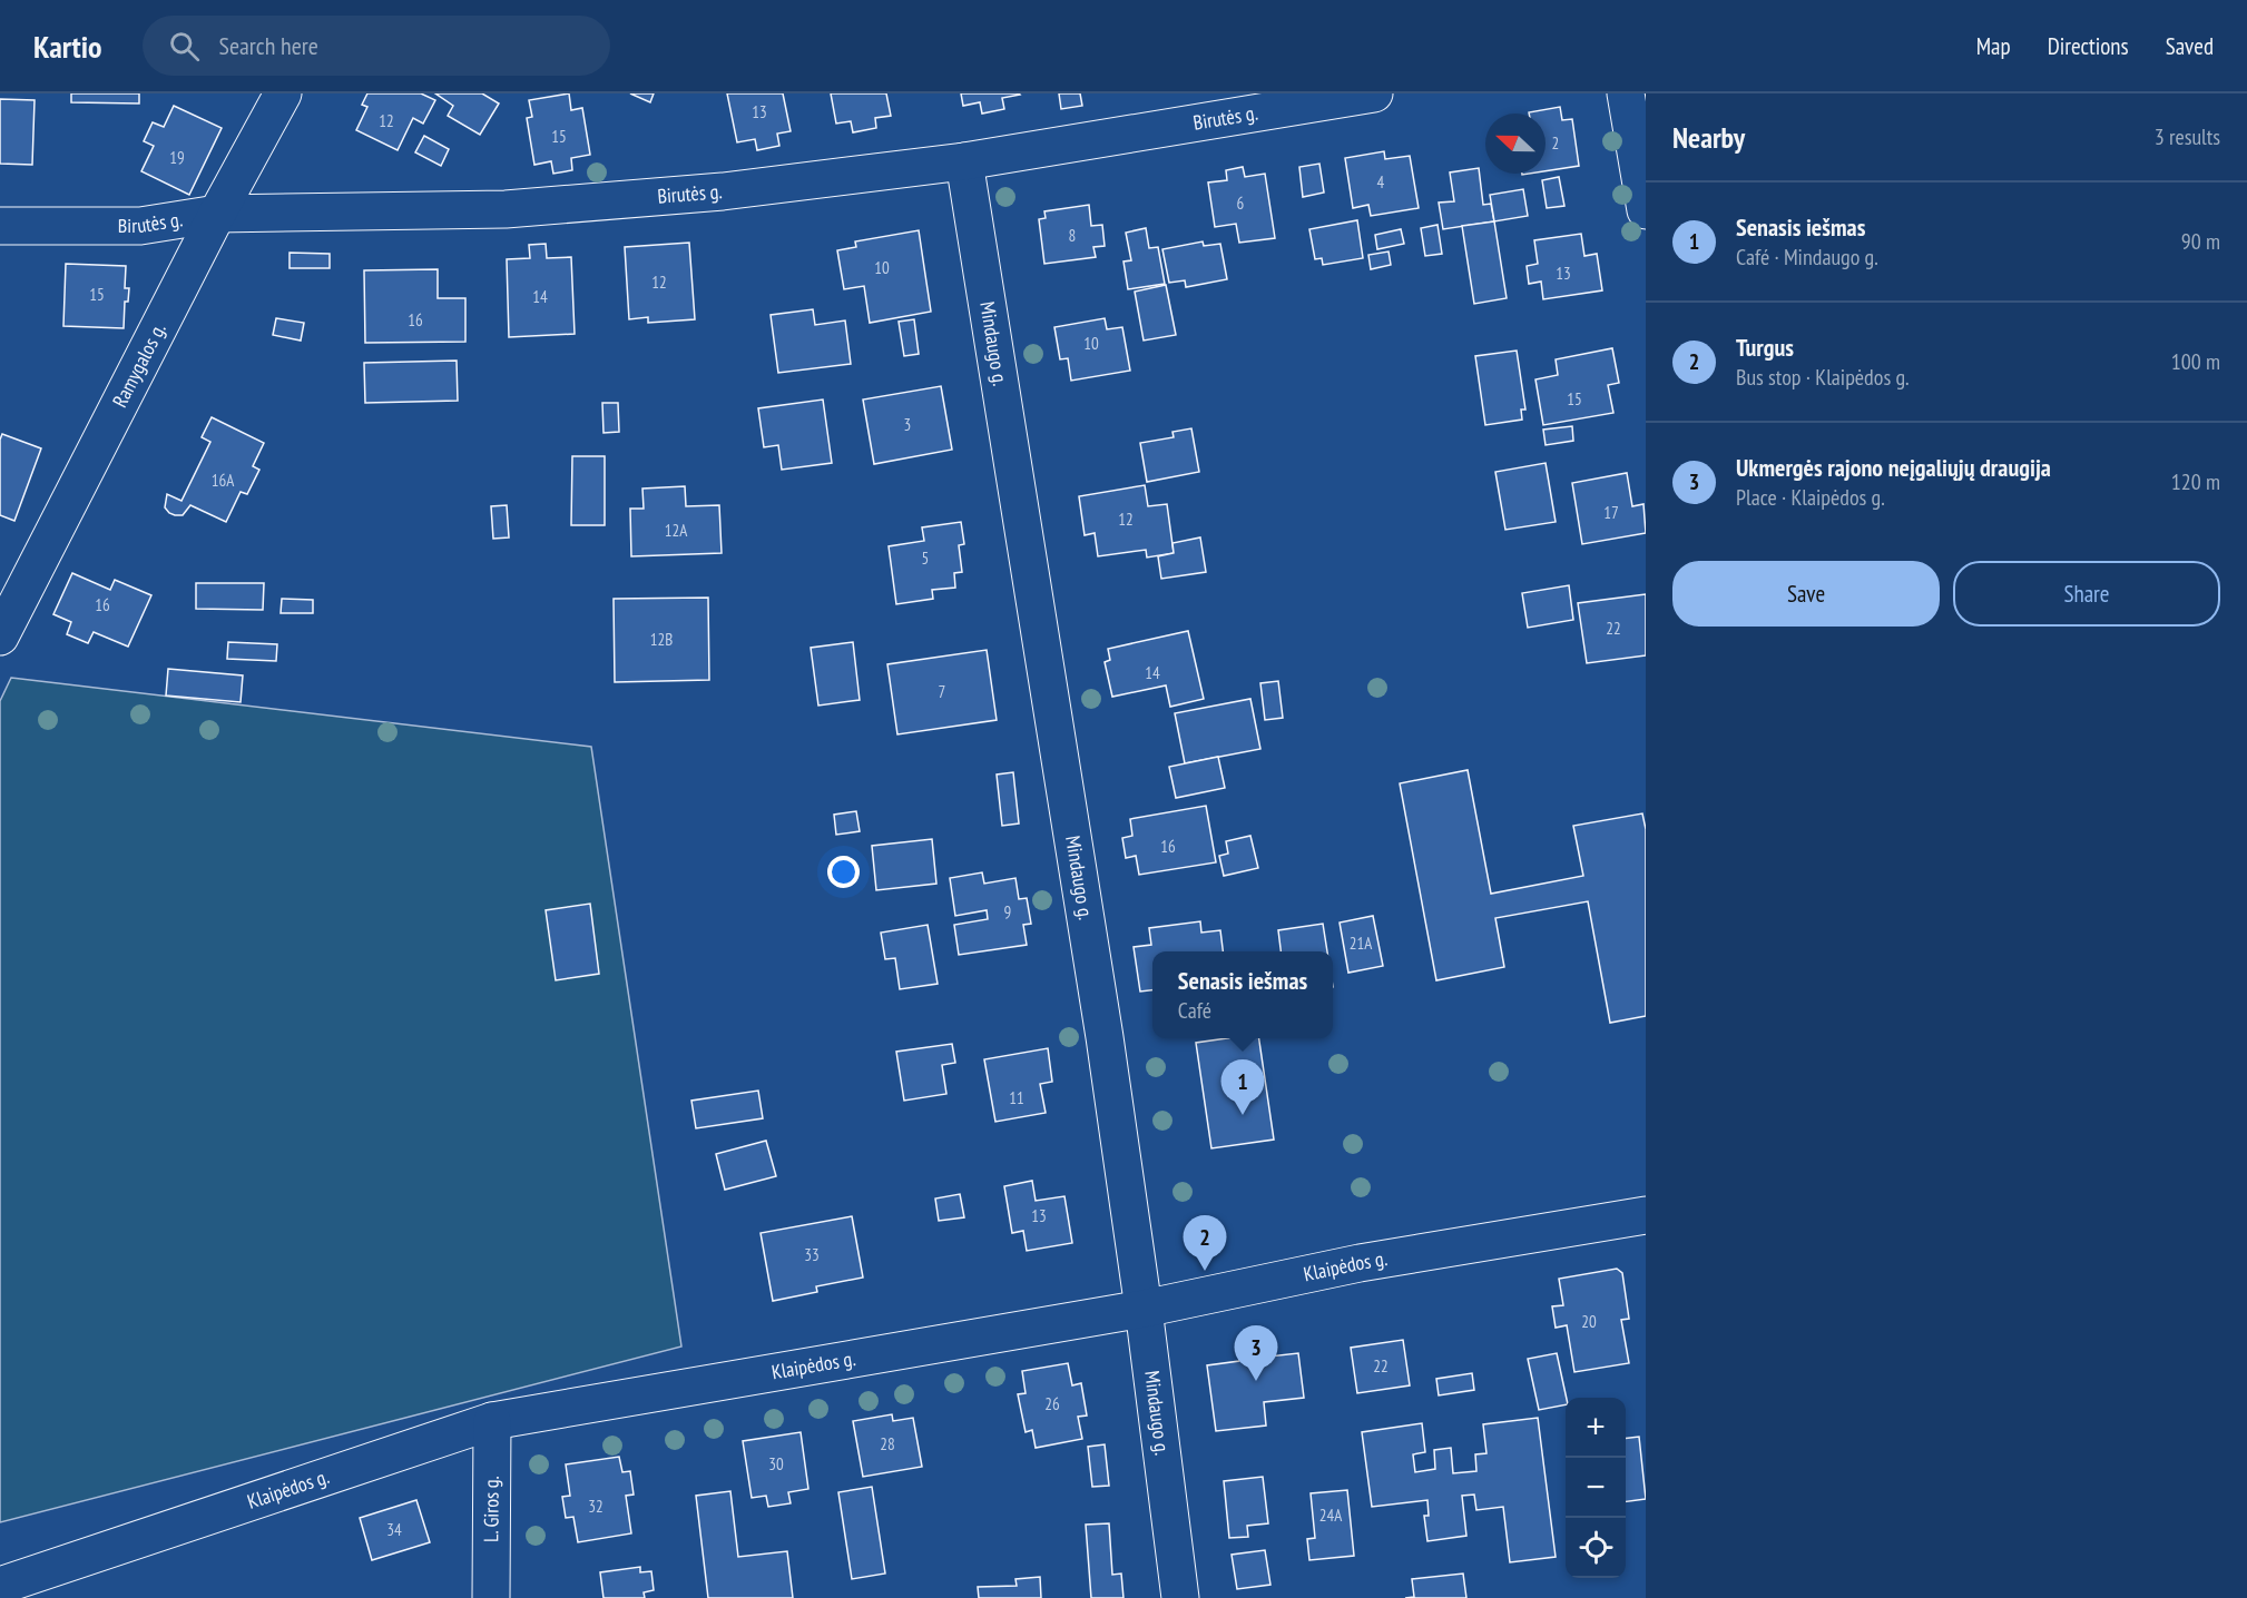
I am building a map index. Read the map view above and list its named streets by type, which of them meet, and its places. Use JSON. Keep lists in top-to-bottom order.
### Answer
{
  "streets": {
    "street": [
      "Birutės g.",
      "Mindaugo g.",
      "Ramygalos g.",
      "Klaipėdos g.",
      "L. Giros g."
    ]
  },
  "crossings": [
    ["Birutės g.", "Mindaugo g."],
    ["Birutės g.", "Ramygalos g."],
    ["Mindaugo g.", "Klaipėdos g."],
    ["Klaipėdos g.", "L. Giros g."]
  ],
  "house_numbers": [
    "13",
    "12",
    "15",
    "2",
    "19",
    "4",
    "6",
    "8",
    "10",
    "13",
    "12",
    "15",
    "14",
    "16",
    "10",
    "15",
    "3",
    "16A",
    "17",
    "12",
    "12A",
    "5",
    "16",
    "22",
    "12B",
    "14",
    "7",
    "16",
    "9",
    "21A",
    "11",
    "13",
    "33",
    "20",
    "22",
    "26",
    "28",
    "30",
    "32",
    "24A",
    "34"
  ],
  "north": "left",
  "page": {
    "header": "Kartio",
    "search": "Search here",
    "nav": ["Map", "Directions", "Saved"],
    "heading": ["Nearby", "3 results"],
    "list": [
      {
        "mark": "1",
        "name": "Senasis iešmas",
        "note": "Café · Mindaugo g.",
        "value": "90 m"
      },
      {
        "mark": "2",
        "name": "Turgus",
        "note": "Bus stop · Klaipėdos g.",
        "value": "100 m"
      },
      {
        "mark": "3",
        "name": "Ukmergės rajono neįgaliųjų draugija",
        "note": "Place · Klaipėdos g.",
        "value": "120 m"
      }
    ],
    "buttons": ["Save", "Share"],
    "popup": ["Senasis iešmas", "Café"],
    "pins": ["1", "2", "3"],
    "map_buttons": ["+", "−"]
  }
}
